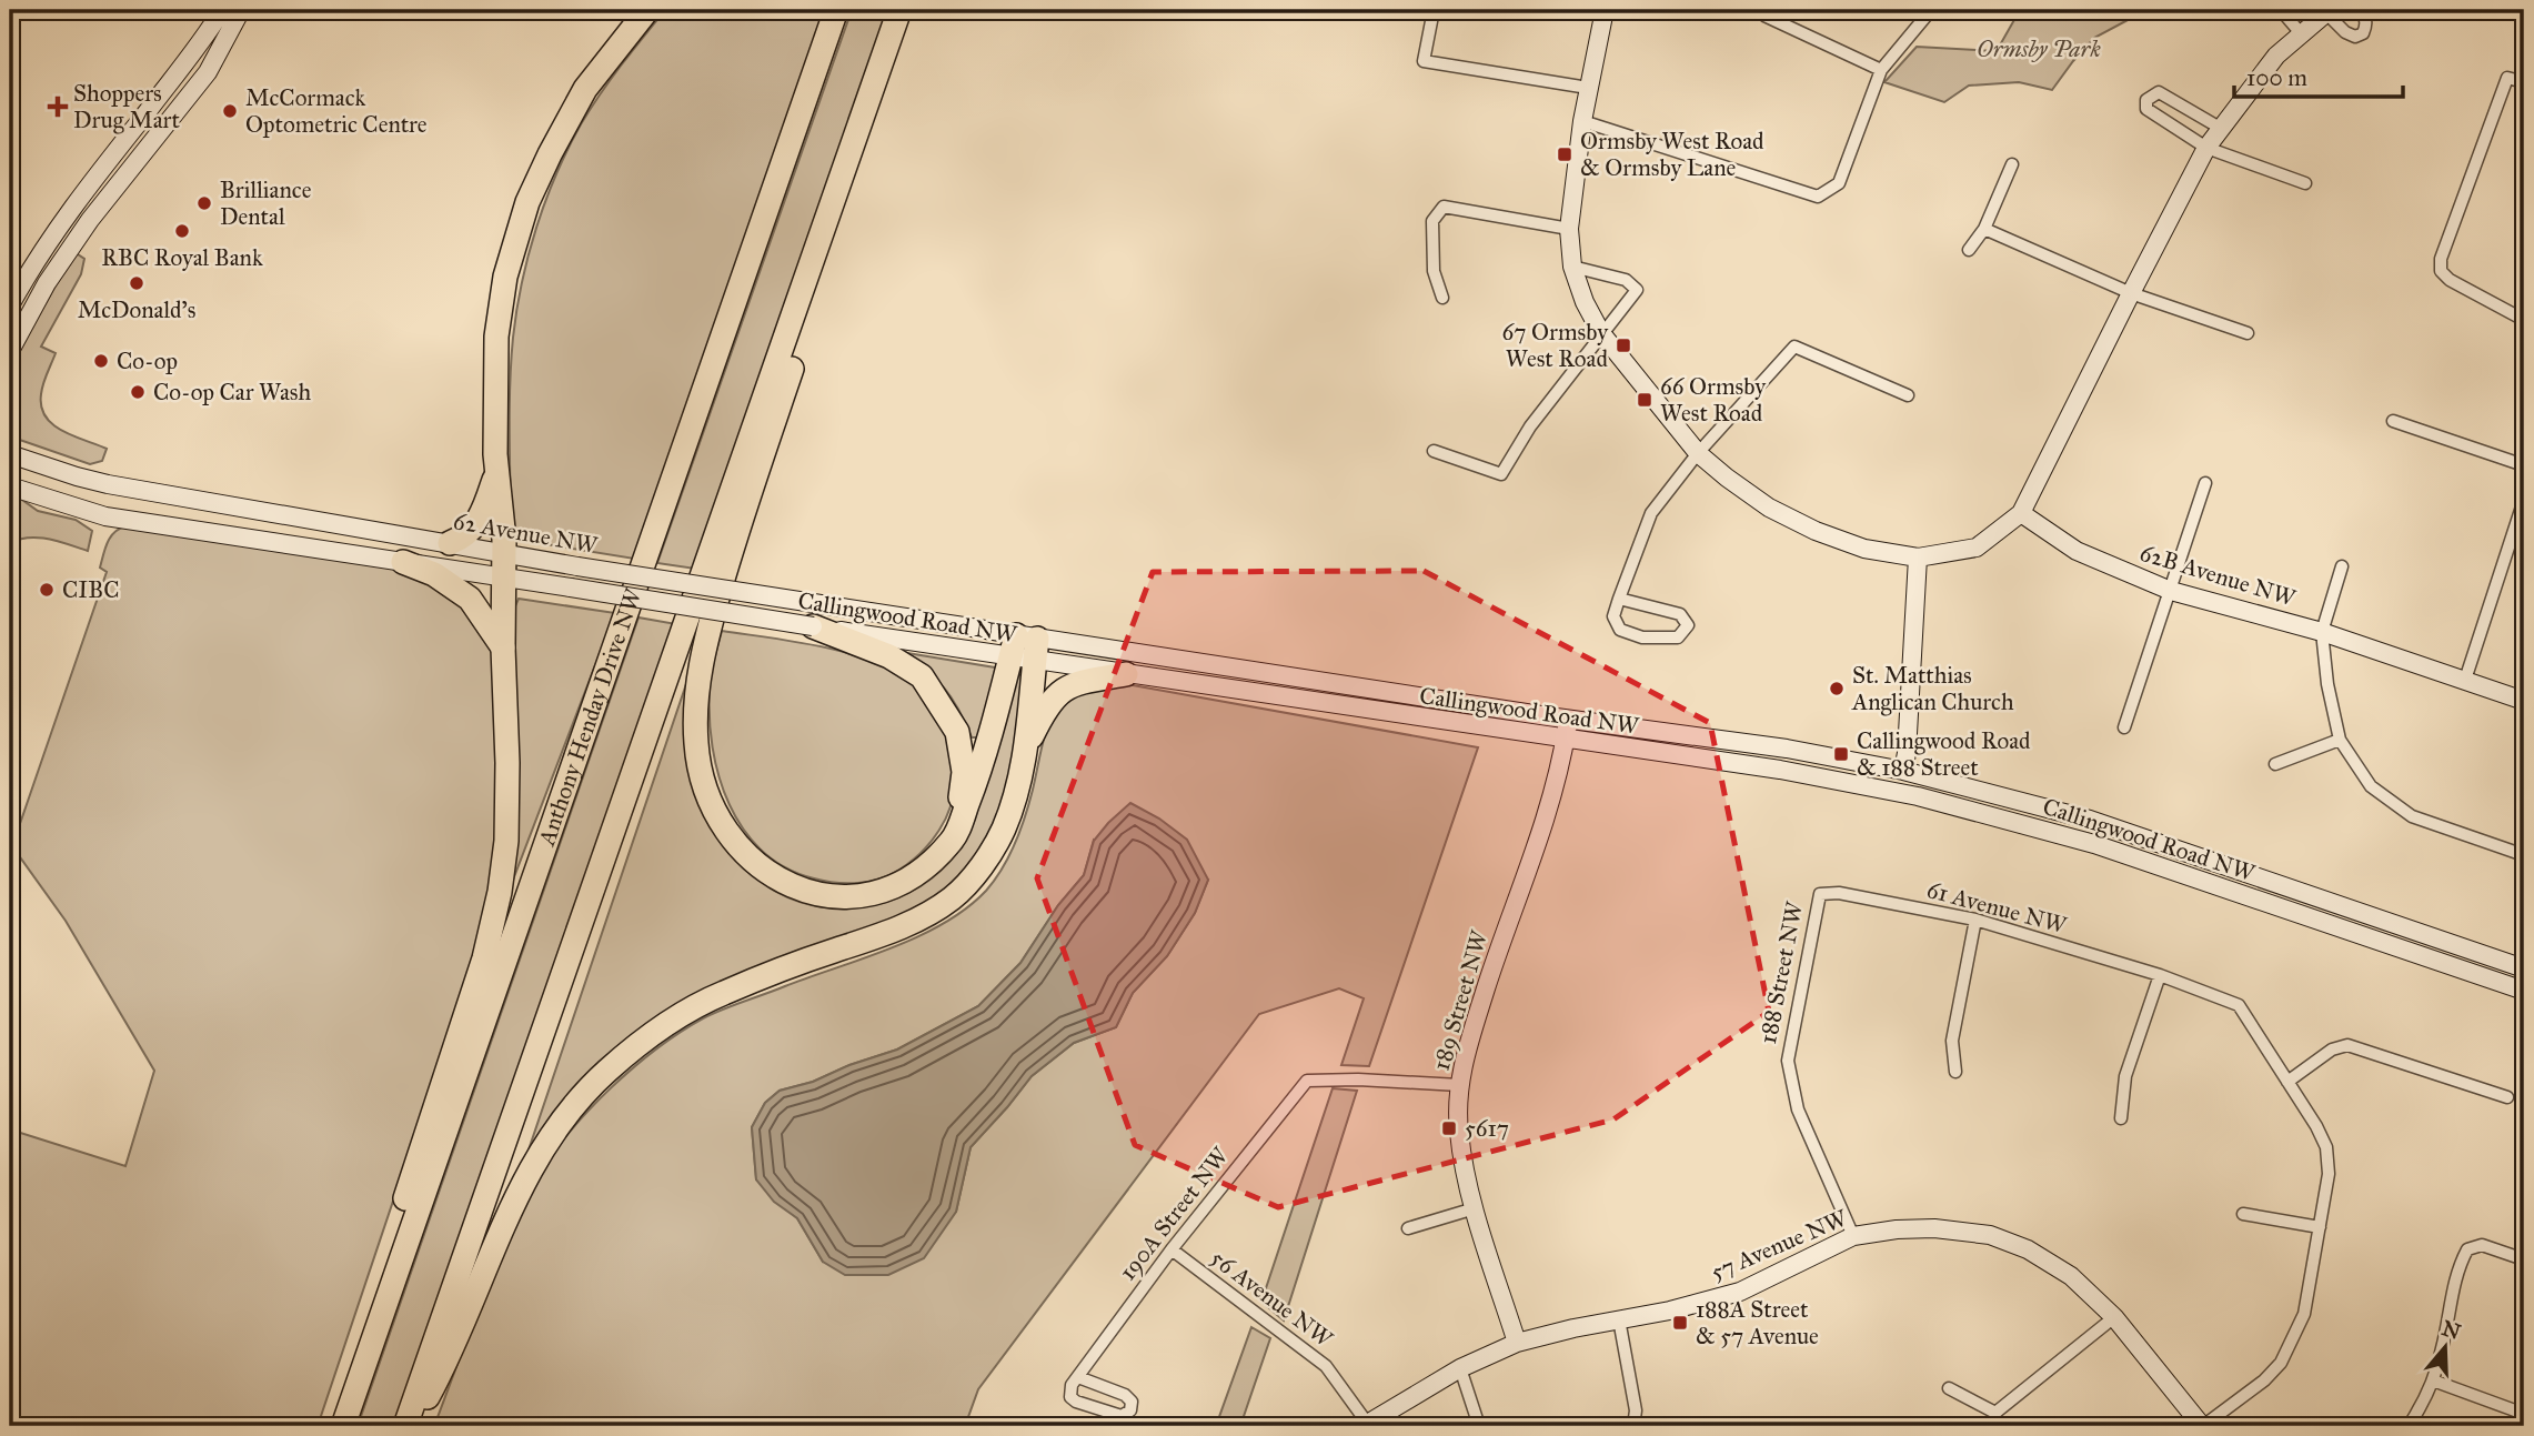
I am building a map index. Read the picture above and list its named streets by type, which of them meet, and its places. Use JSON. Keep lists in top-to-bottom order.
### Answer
{
  "streets": {
    "highway": ["Anthony Henday Drive NW"],
    "main road": [
      "62 Avenue NW",
      "62B Avenue NW",
      "Callingwood Road NW",
      "189 Street NW",
      "57 Avenue NW"
    ],
    "street": [
      "61 Avenue NW",
      "188 Street NW",
      "190A Street NW",
      "56 Avenue NW"
    ]
  },
  "crossings": [
    ["62 Avenue NW", "Callingwood Road NW"],
    ["Callingwood Road NW", "189 Street NW"],
    ["61 Avenue NW", "188 Street NW"],
    ["61 Avenue NW", "57 Avenue NW"],
    ["188 Street NW", "57 Avenue NW"],
    ["189 Street NW", "190A Street NW"],
    ["189 Street NW", "57 Avenue NW"],
    ["190A Street NW", "56 Avenue NW"],
    ["57 Avenue NW", "56 Avenue NW"]
  ],
  "parks": ["Ormsby Park"],
  "places": {
    "health": ["Shoppers Drug Mart"],
    "other": [
      "McCormack Optometric Centre",
      "Brilliance Dental",
      "RBC Royal Bank",
      "McDonald's",
      "Co-op",
      "Co-op Car Wash",
      "CIBC",
      "St. Matthias Anglican Church"
    ],
    "transit": [
      "Ormsby West Road & Ormsby Lane",
      "67 Ormsby West Road",
      "66 Ormsby West Road",
      "Callingwood Road & 188 Street",
      "5617",
      "188A Street & 57 Avenue"
    ]
  },
  "scale_bar": "100 m",
  "north": "top"
}
